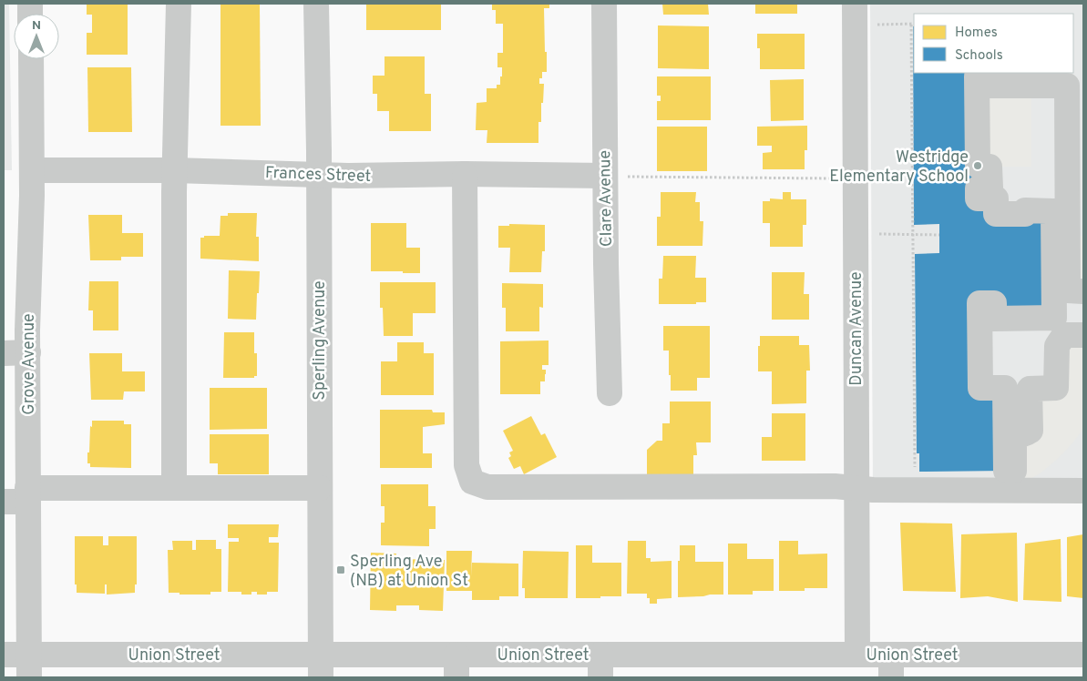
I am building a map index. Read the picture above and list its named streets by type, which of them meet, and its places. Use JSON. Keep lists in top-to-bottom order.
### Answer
{
  "streets": {
    "street": [
      "Frances Street",
      "Clare Avenue",
      "Duncan Avenue",
      "Sperling Avenue",
      "Grove Avenue",
      "Union Street"
    ]
  },
  "crossings": [
    ["Frances Street", "Clare Avenue"],
    ["Frances Street", "Sperling Avenue"],
    ["Frances Street", "Grove Avenue"],
    ["Duncan Avenue", "Union Street"],
    ["Sperling Avenue", "Union Street"],
    ["Grove Avenue", "Union Street"]
  ],
  "places": {
    "other": ["Westridge Elementary School"],
    "transit": ["Sperling Ave (NB) at Union St"]
  },
  "legend": ["Homes", "Schools"],
  "north": "top"
}
